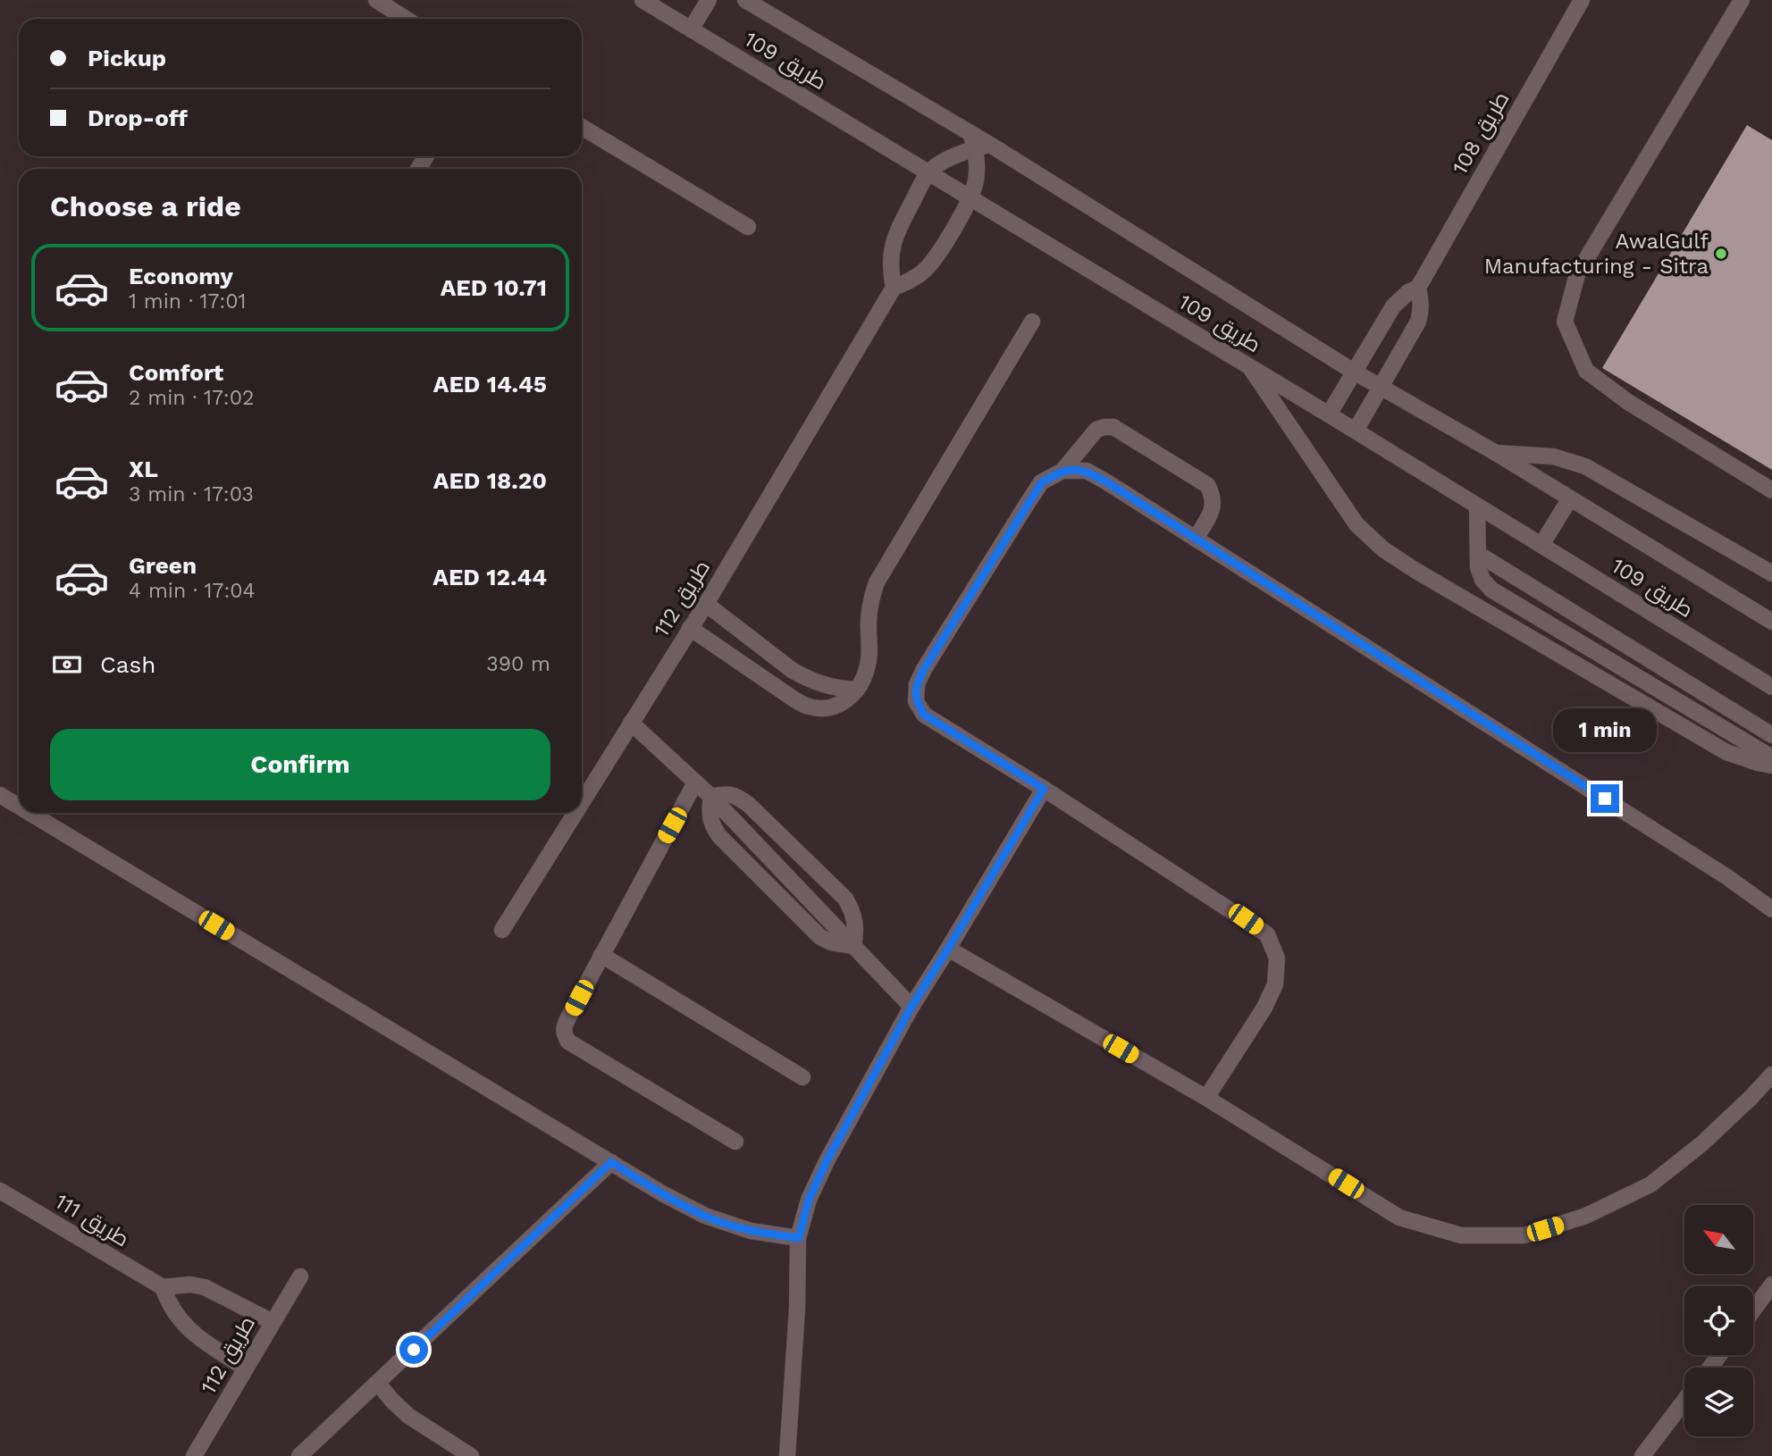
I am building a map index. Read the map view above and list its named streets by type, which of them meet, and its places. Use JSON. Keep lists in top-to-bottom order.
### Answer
{
  "streets": {
    "street": [
      "طريق 109",
      "طريق 108",
      "طريق 112",
      "طريق 111"
    ]
  },
  "crossings": [
    ["طريق 109", "طريق 108"]
  ],
  "places": ["AwalGulf Manufacturing - Sitra"],
  "north": "top left",
  "page": {
    "banner": ["Pickup", "Drop-off"],
    "heading": "Choose a ride",
    "list": [
      {
        "name": "Economy",
        "note": "1 min · 17:01",
        "value": "AED 10.71"
      },
      {
        "name": "Comfort",
        "note": "2 min · 17:02",
        "value": "AED 14.45"
      },
      {
        "name": "XL",
        "note": "3 min · 17:03",
        "value": "AED 18.20"
      },
      {
        "name": "Green",
        "note": "4 min · 17:04",
        "value": "AED 12.44"
      }
    ],
    "pay": ["Cash", "390 m"],
    "bubble": "1 min",
    "buttons": "Confirm"
  }
}
